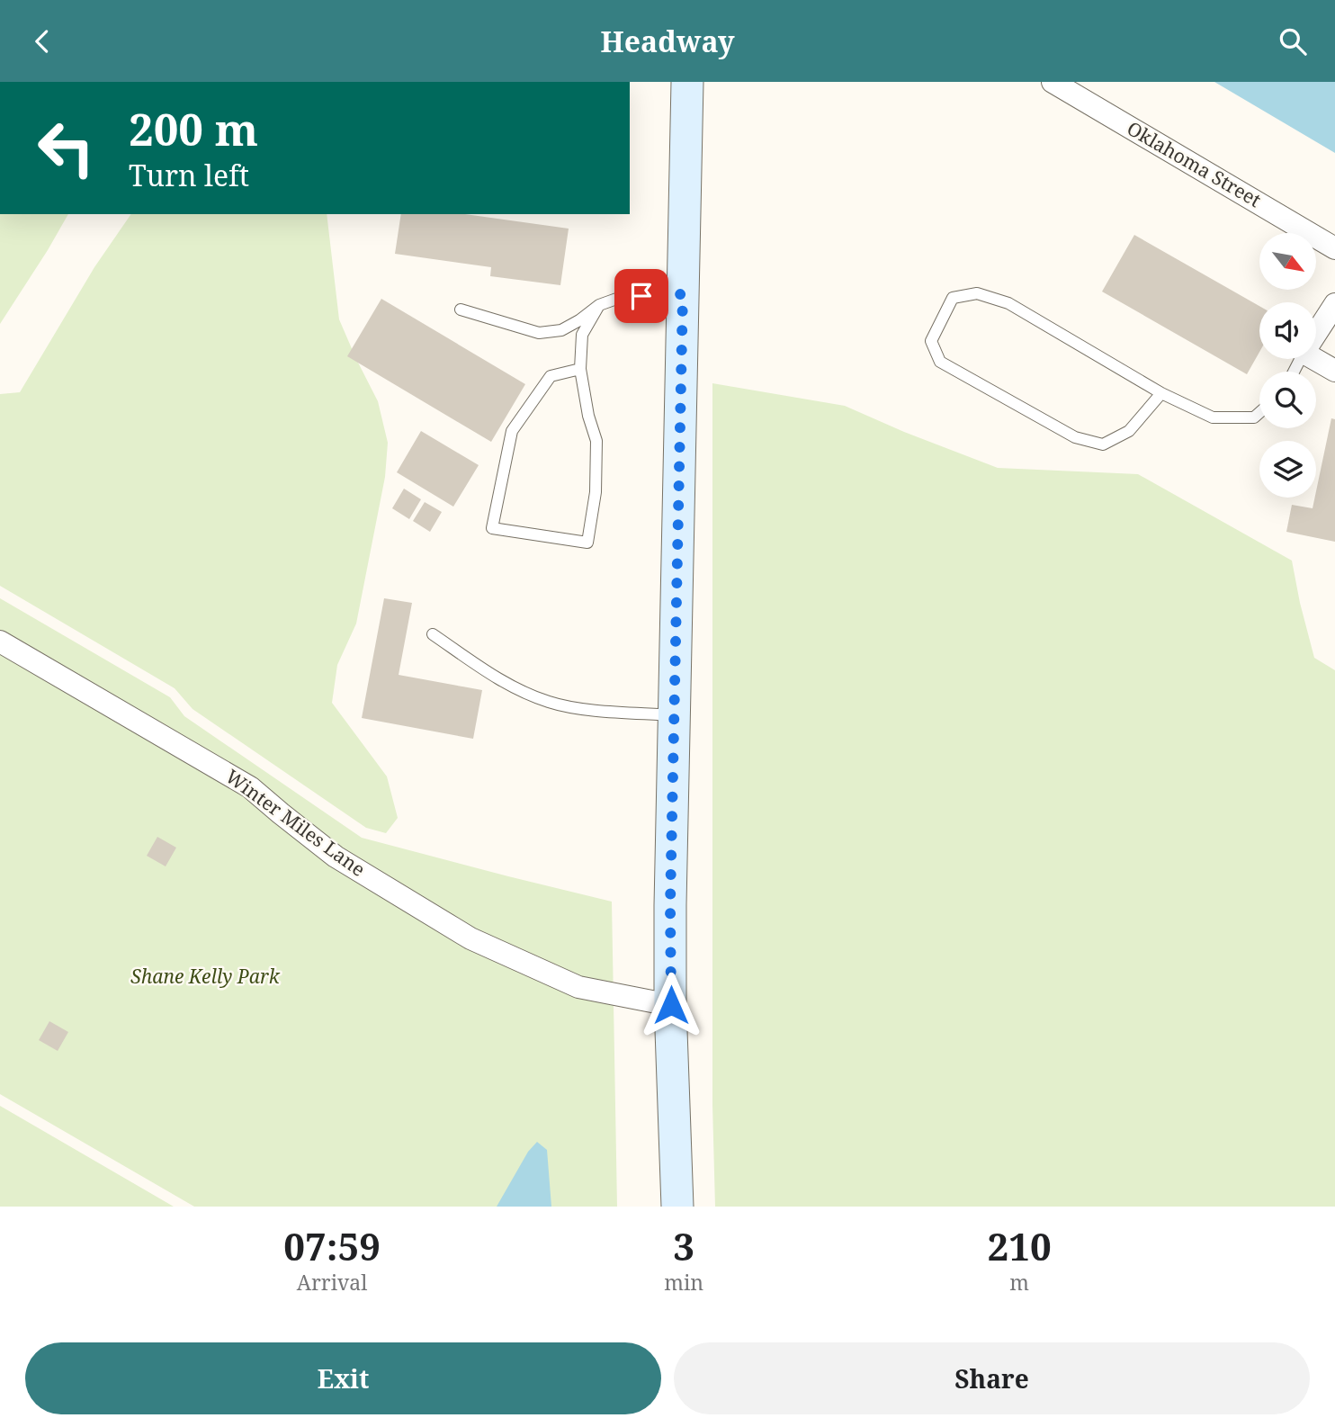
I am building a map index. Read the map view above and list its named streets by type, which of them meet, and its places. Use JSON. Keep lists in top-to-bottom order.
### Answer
{
  "streets": {
    "street": ["Oklahoma Street", "Winter Miles Lane"]
  },
  "parks": ["Shane Kelly Park"],
  "north": "bottom right",
  "page": {
    "header": "Headway",
    "turn": ["200 m", "Turn left"],
    "eta": [
      "07:59",
      "Arrival",
      "3",
      "min",
      "210",
      "m"
    ],
    "buttons": ["Exit", "Share"]
  }
}
